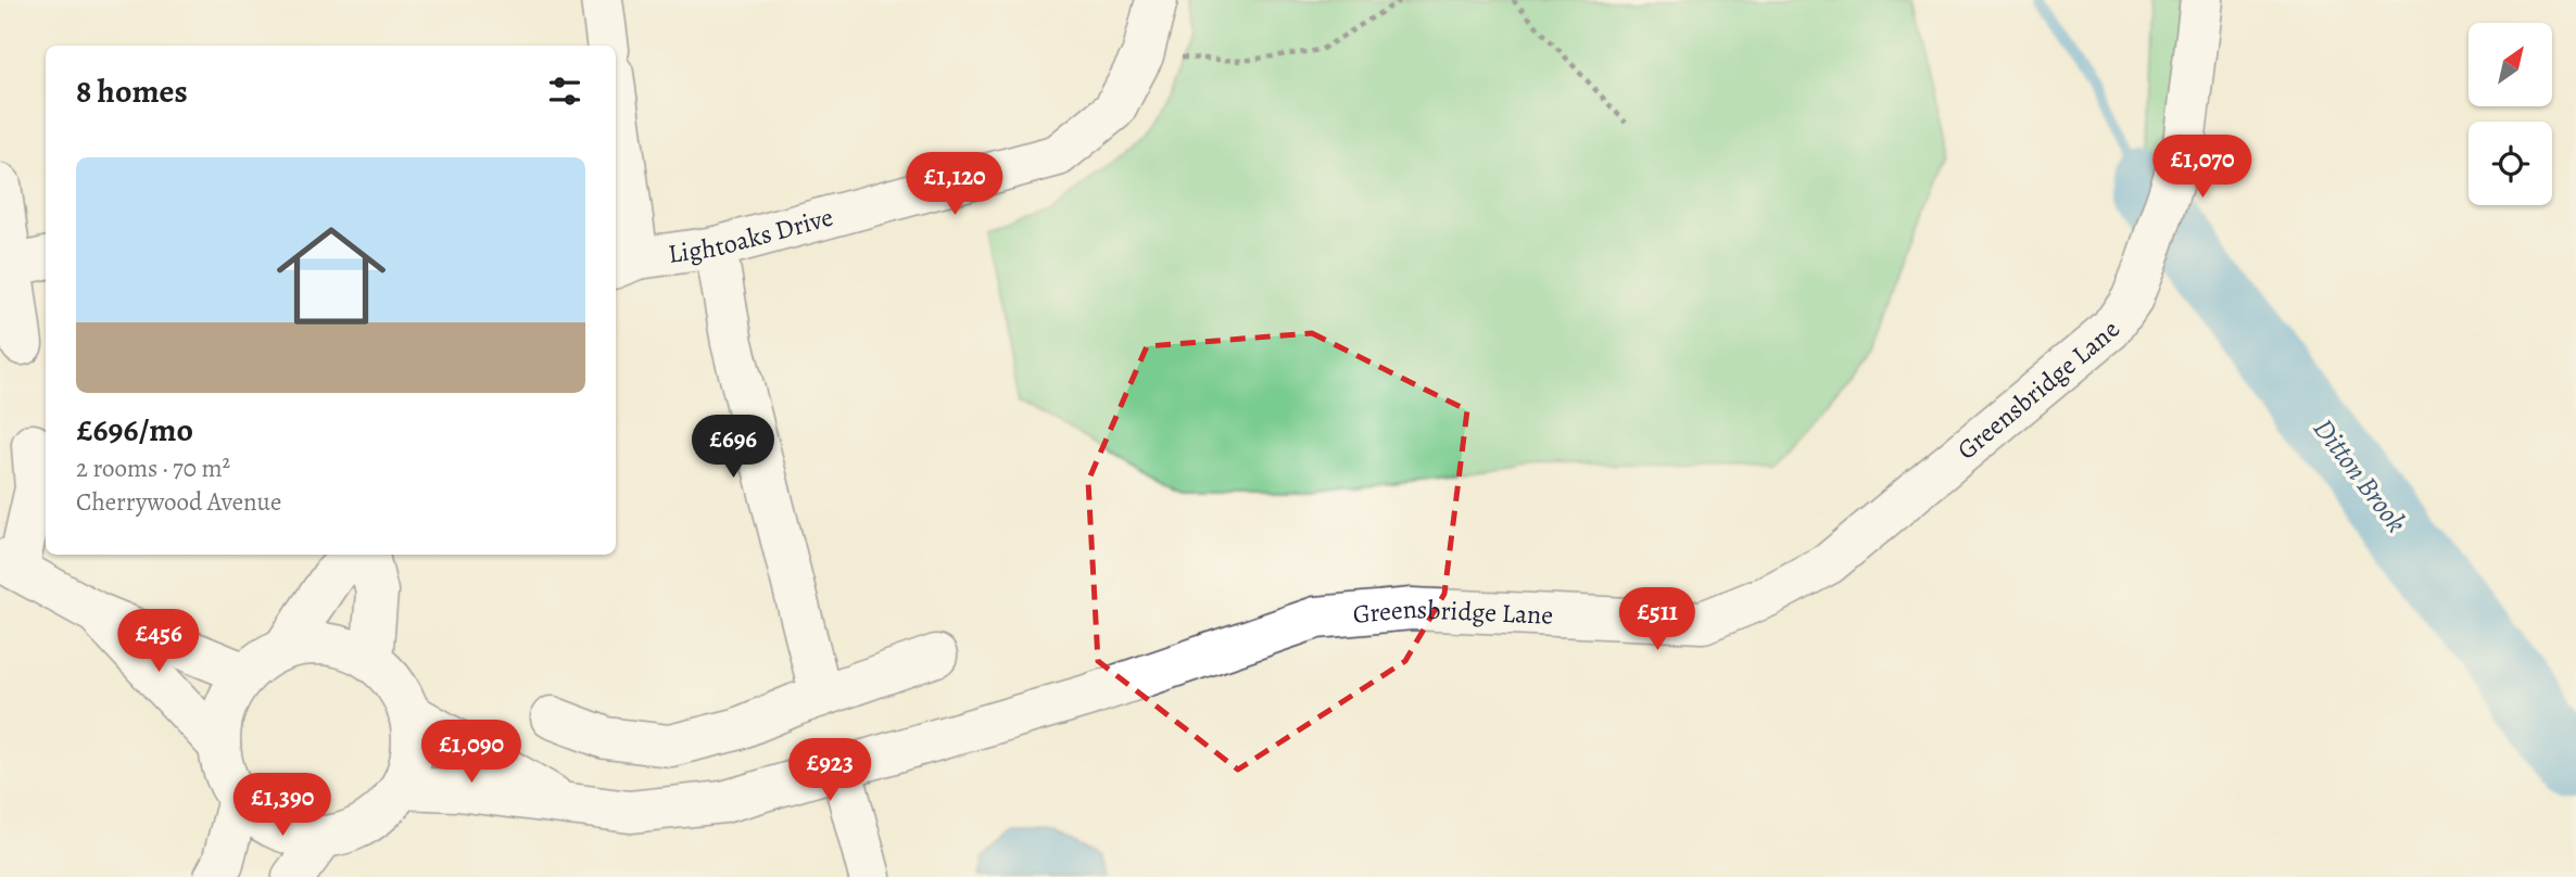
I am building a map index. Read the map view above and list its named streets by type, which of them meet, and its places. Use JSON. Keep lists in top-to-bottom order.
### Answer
{
  "streets": {
    "street": ["Lightoaks Drive", "Greensbridge Lane"]
  },
  "water": ["Ditton Brook"],
  "north": "top right",
  "page": {
    "heading": "8 homes",
    "price": [
      "£1,070",
      "£1,120",
      "£696",
      "£511",
      "£456",
      "£1,090",
      "£923",
      "£1,390"
    ],
    "list": [
      {
        "name": "£696/mo",
        "note": "2 rooms · 70 m² · Cherrywood Avenue"
      }
    ]
  }
}
